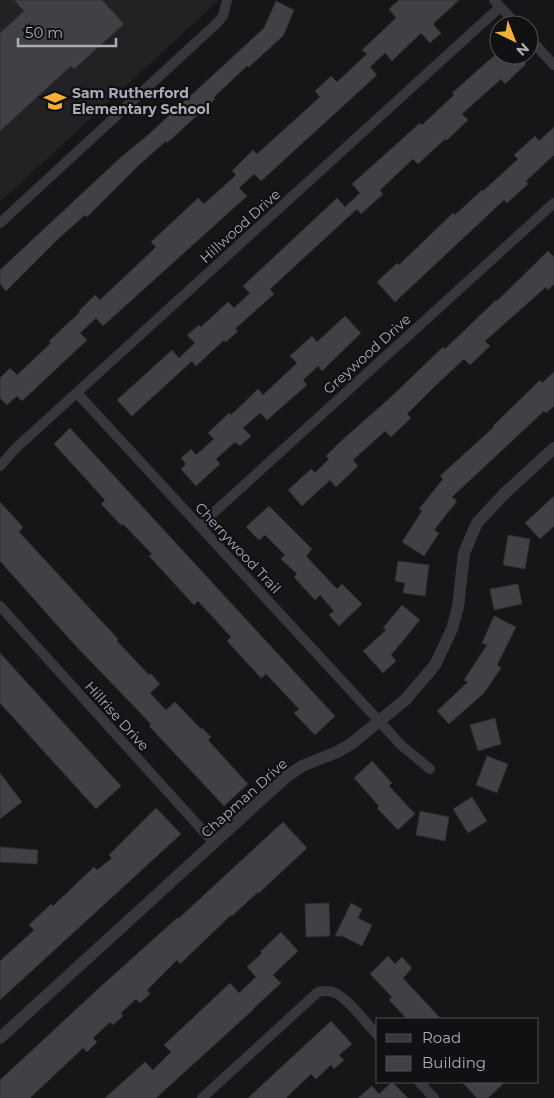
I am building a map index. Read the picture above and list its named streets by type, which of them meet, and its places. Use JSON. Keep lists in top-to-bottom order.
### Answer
{
  "streets": {
    "street": [
      "Hillwood Drive",
      "Greywood Drive",
      "Cherrywood Trail",
      "Hillrise Drive",
      "Chapman Drive"
    ]
  },
  "crossings": [
    ["Hillwood Drive", "Cherrywood Trail"],
    ["Greywood Drive", "Cherrywood Trail"],
    ["Cherrywood Trail", "Chapman Drive"],
    ["Hillrise Drive", "Chapman Drive"]
  ],
  "places": {
    "school or university": ["Sam Rutherford Elementary School"]
  },
  "legend": ["Road", "Building"],
  "scale_bar": "50 m",
  "north": "bottom right"
}
